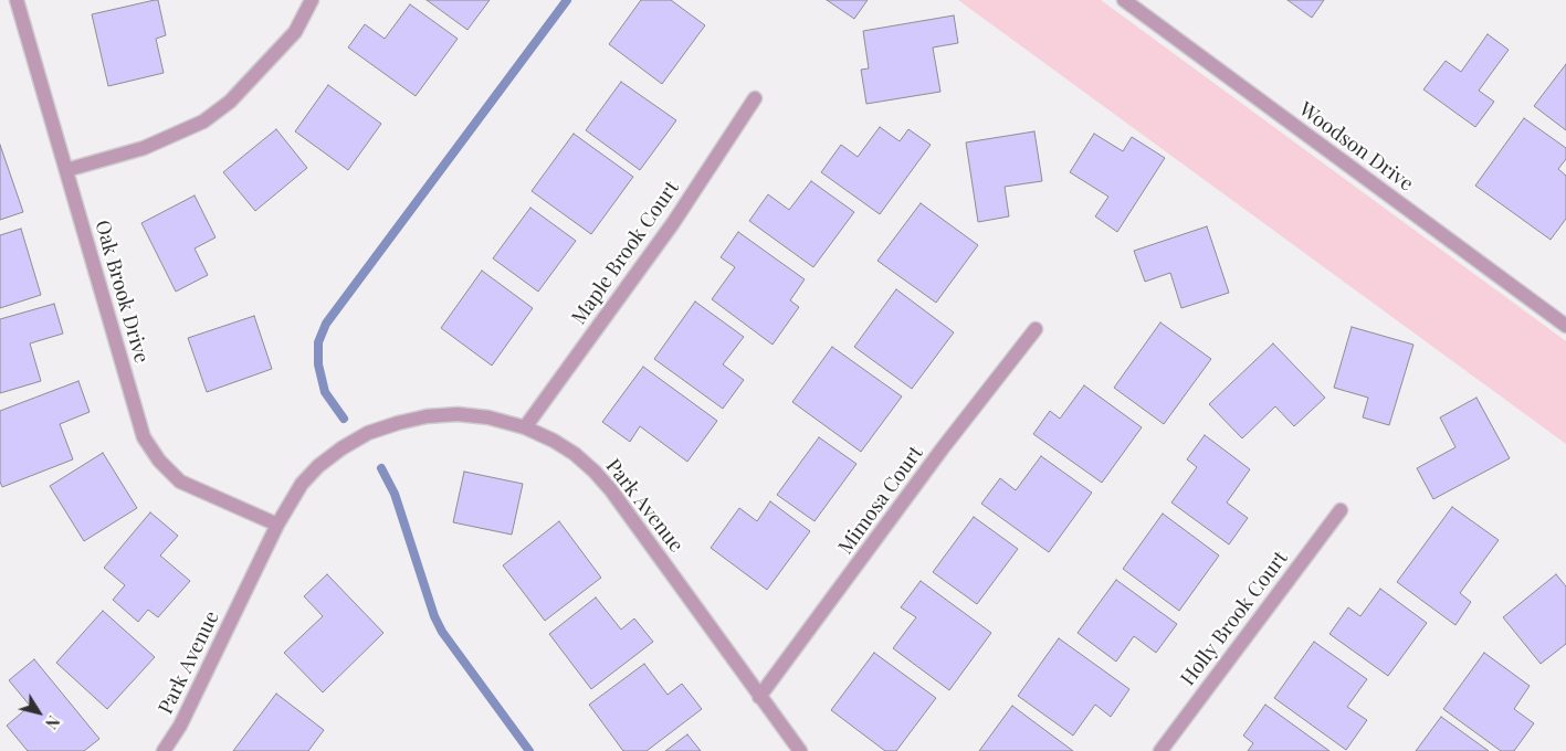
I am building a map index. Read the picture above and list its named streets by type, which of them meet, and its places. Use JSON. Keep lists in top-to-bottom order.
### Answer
{
  "streets": {
    "street": [
      "Woodson Drive",
      "Maple Brook Court",
      "Oak Brook Drive",
      "Mimosa Court",
      "Park Avenue",
      "Holly Brook Court"
    ]
  },
  "crossings": [
    ["Maple Brook Court", "Park Avenue"],
    ["Oak Brook Drive", "Park Avenue"],
    ["Mimosa Court", "Park Avenue"]
  ],
  "north": "bottom right"
}
